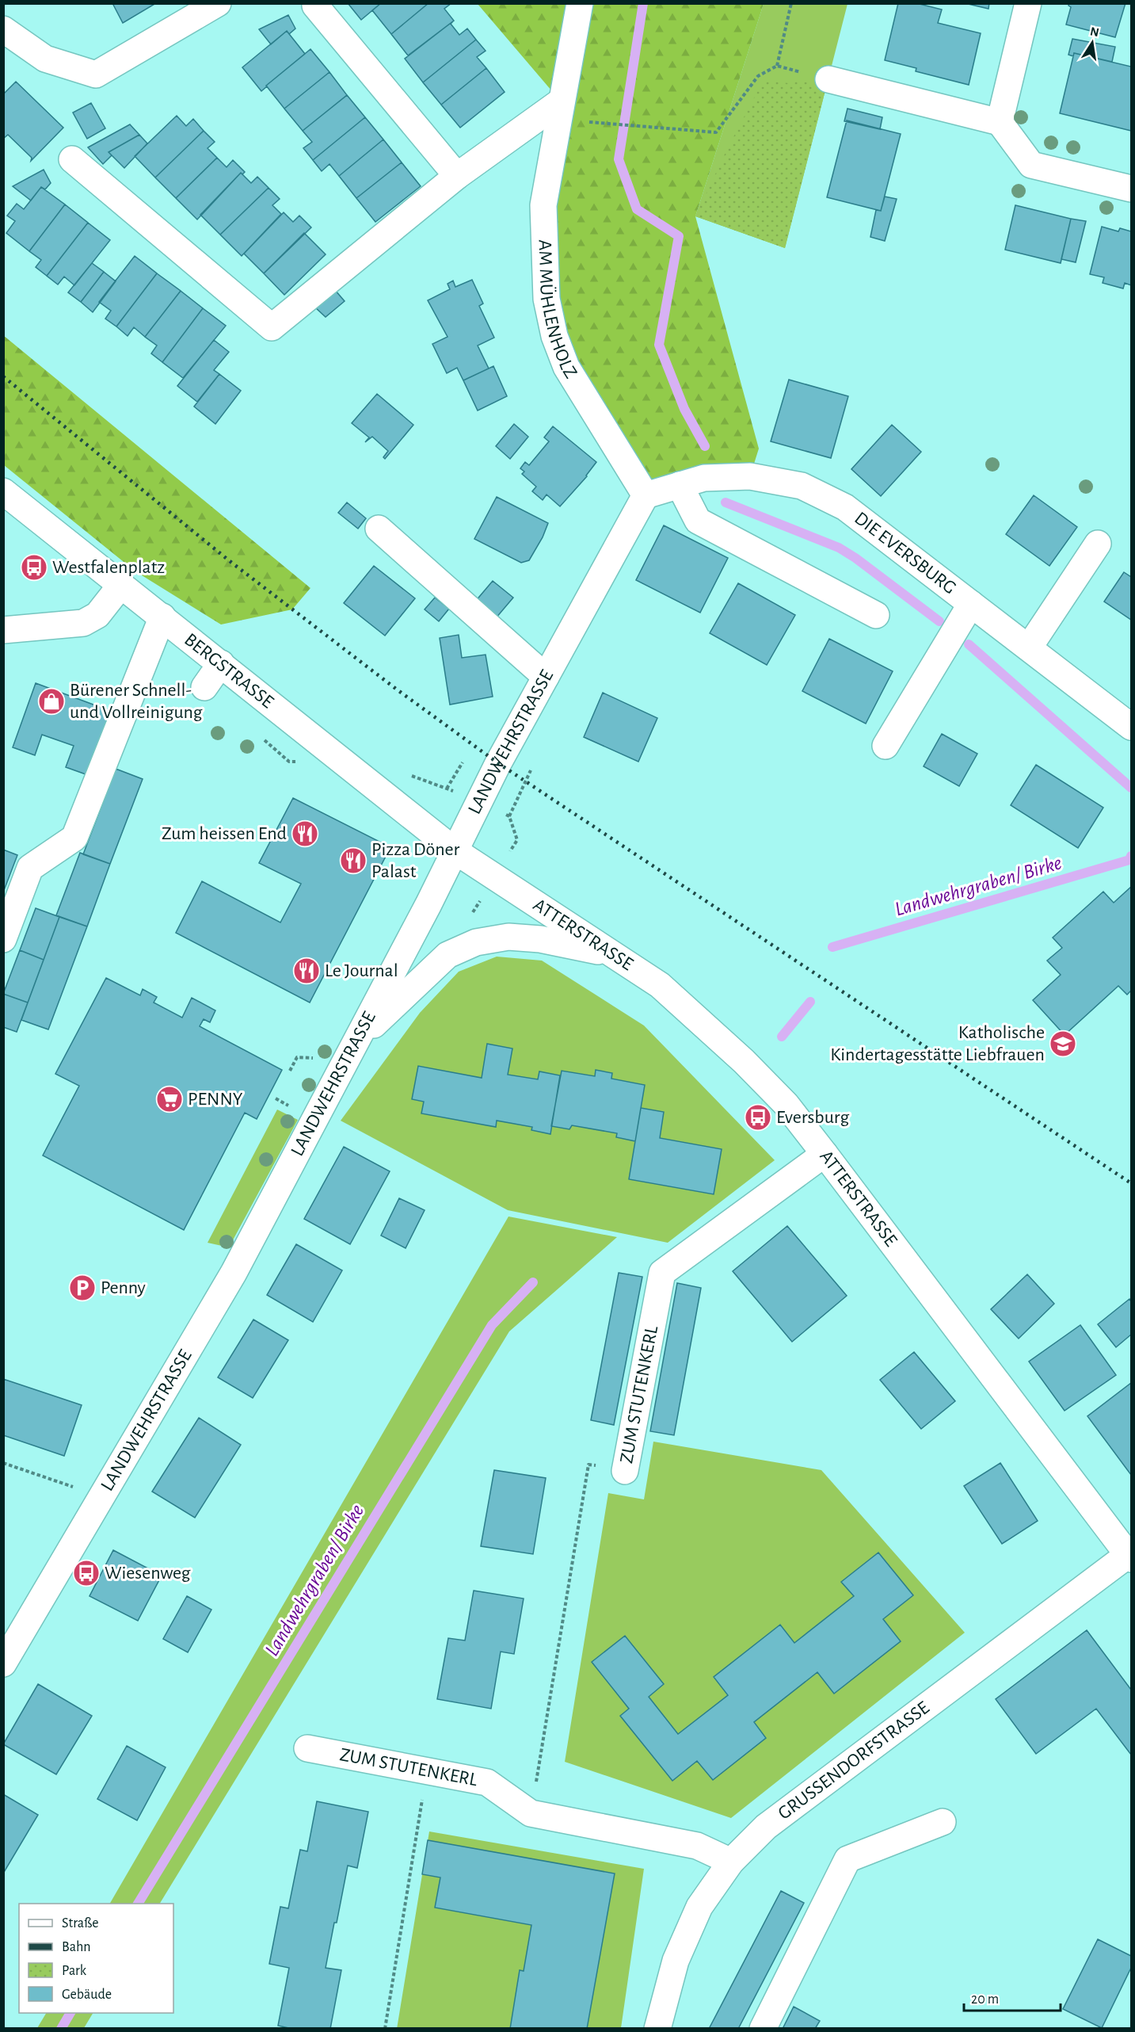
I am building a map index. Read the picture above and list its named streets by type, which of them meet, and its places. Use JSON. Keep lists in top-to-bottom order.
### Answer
{
  "streets": {
    "street": [
      "AM MÜHLENHOLZ",
      "DIE EVERSBURG",
      "BERGSTRASSE",
      "LANDWEHRSTRASSE",
      "ATTERSTRASSE",
      "ZUM STUTENKERL",
      "GRUSSENDORFSTRASSE"
    ]
  },
  "crossings": [
    ["AM MÜHLENHOLZ", "DIE EVERSBURG"],
    ["AM MÜHLENHOLZ", "LANDWEHRSTRASSE"],
    ["DIE EVERSBURG", "LANDWEHRSTRASSE"],
    ["BERGSTRASSE", "LANDWEHRSTRASSE"],
    ["BERGSTRASSE", "ATTERSTRASSE"],
    ["LANDWEHRSTRASSE", "ATTERSTRASSE"],
    ["ATTERSTRASSE", "ZUM STUTENKERL"],
    ["ATTERSTRASSE", "GRUSSENDORFSTRASSE"],
    ["ZUM STUTENKERL", "GRUSSENDORFSTRASSE"]
  ],
  "water": ["Landwehrgraben/ Birke"],
  "places": {
    "bus stop": ["Westfalenplatz", "Eversburg", "Wiesenweg"],
    "shop": ["Bürener Schnell- und Vollreinigung"],
    "restaurant": ["Zum heissen End", "Pizza Döner Palast", "Le Journal"],
    "school or university": ["Katholische Kindertagesstätte Liebfrauen"],
    "supermarket": ["PENNY"],
    "parking": ["Penny"]
  },
  "legend": [
    "Straße",
    "Bahn",
    "Park",
    "Gebäude"
  ],
  "scale_bar": "20 m",
  "north": "top"
}
